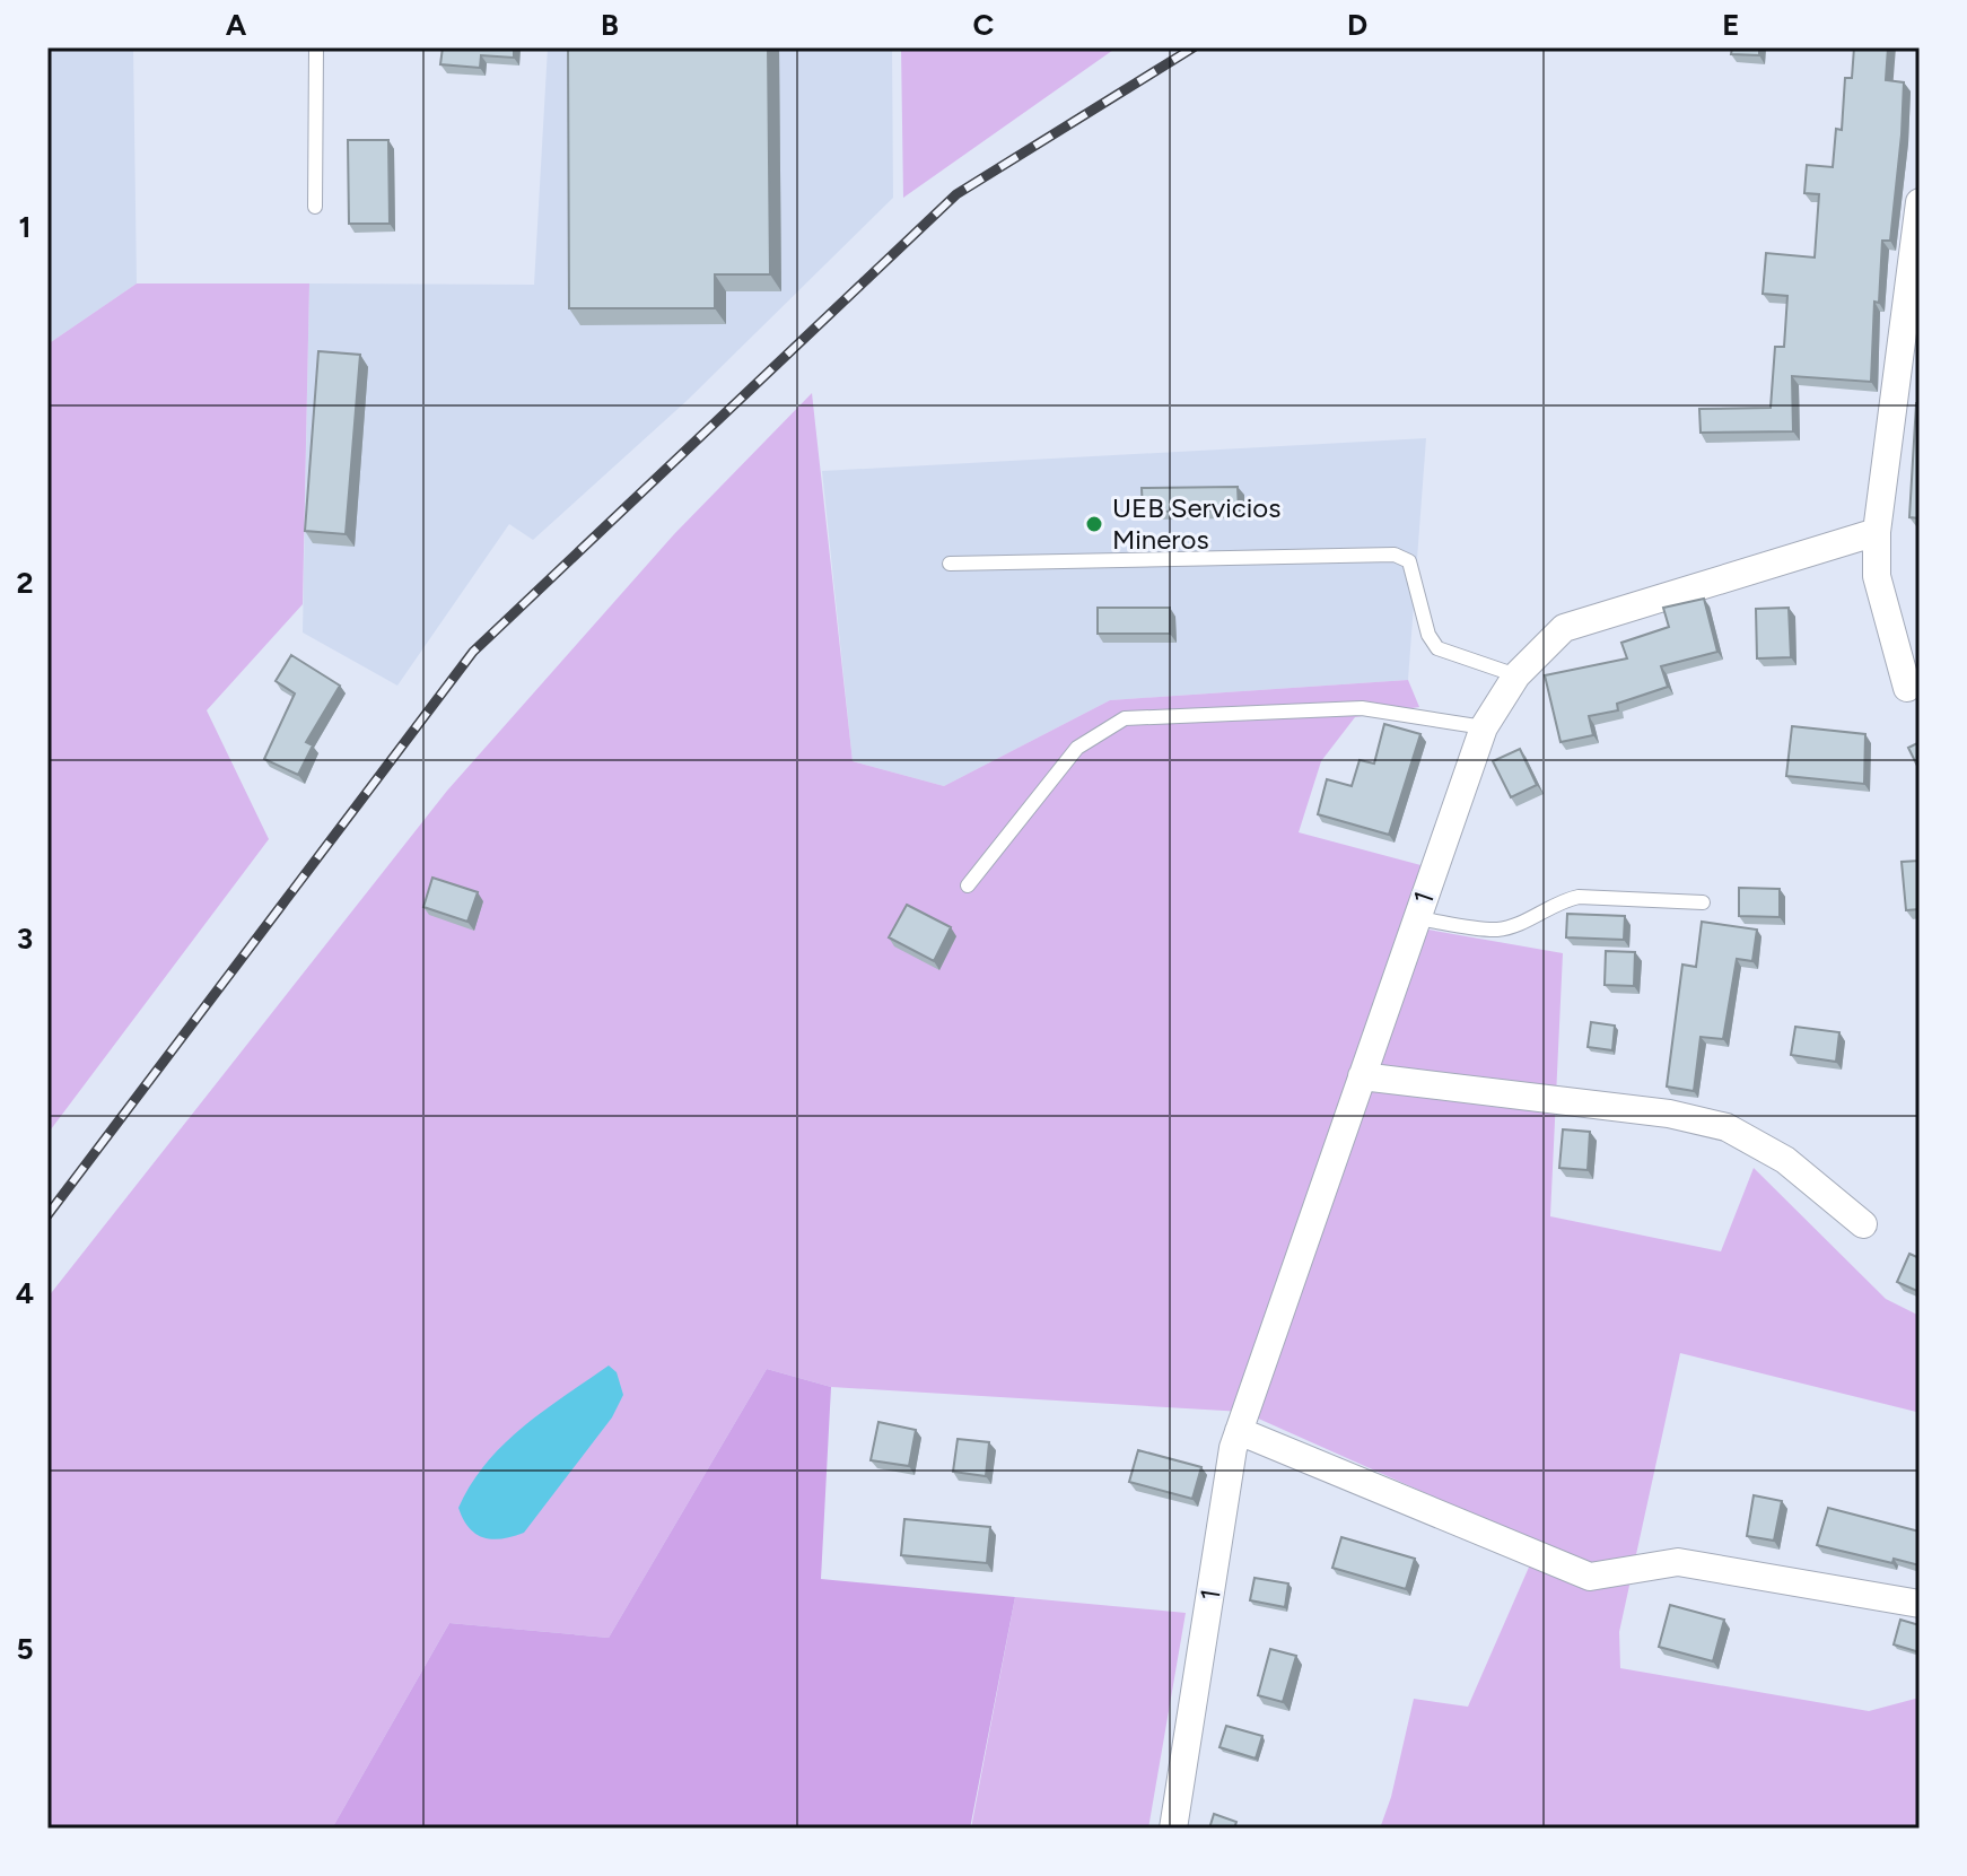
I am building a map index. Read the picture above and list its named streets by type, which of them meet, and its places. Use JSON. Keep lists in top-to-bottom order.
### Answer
{
  "streets": {
    "street": ["1"]
  },
  "places": ["UEB Servicios Mineros"],
  "grid": {
    "columns": [
      "A",
      "B",
      "C",
      "D",
      "E"
    ],
    "rows": [
      "1",
      "2",
      "3",
      "4",
      "5"
    ]
  }
}
